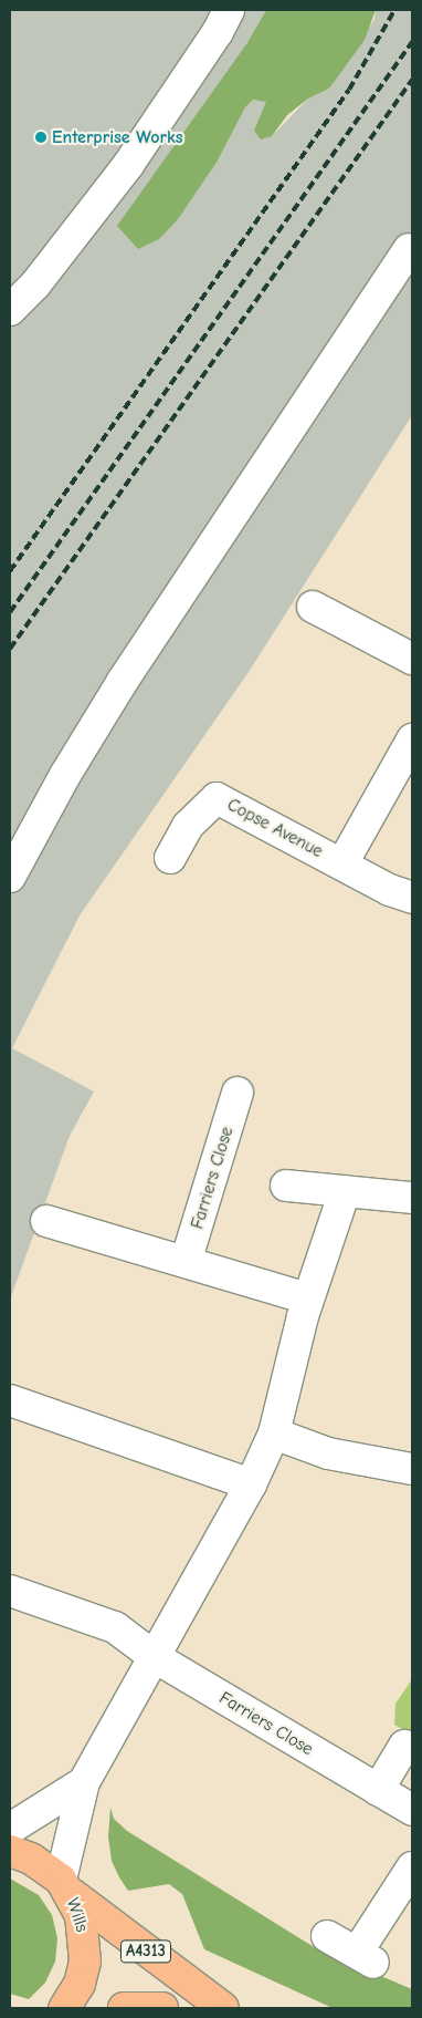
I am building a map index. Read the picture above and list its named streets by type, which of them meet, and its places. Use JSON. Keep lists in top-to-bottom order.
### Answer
{
  "streets": {
    "main road": ["Wills", "A4313"],
    "street": ["Copse Avenue", "Farriers Close"]
  },
  "crossings": [
    ["Wills", "A4313"]
  ],
  "places": ["Enterprise Works"]
}
